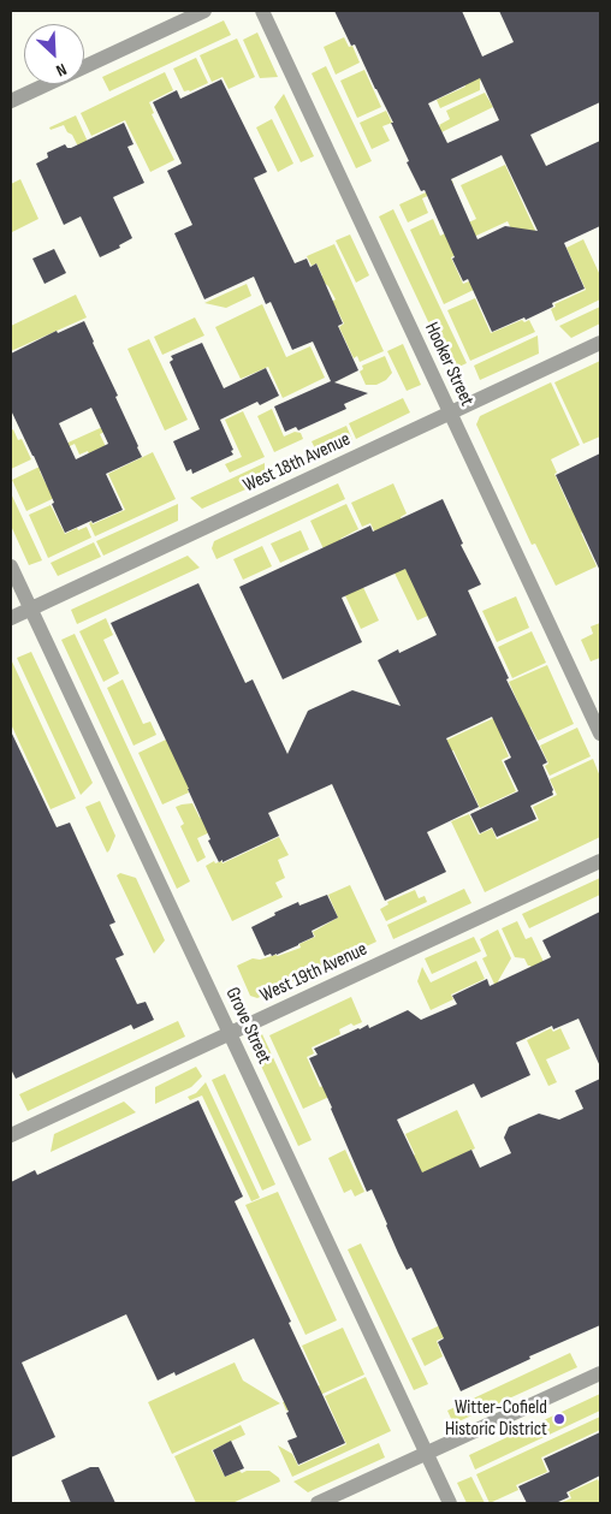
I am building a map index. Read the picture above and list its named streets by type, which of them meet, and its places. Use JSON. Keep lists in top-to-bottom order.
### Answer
{
  "streets": {
    "street": [
      "Hooker Street",
      "West 18th Avenue",
      "West 19th Avenue",
      "Grove Street"
    ]
  },
  "crossings": [
    ["Hooker Street", "West 18th Avenue"],
    ["West 18th Avenue", "Grove Street"],
    ["West 19th Avenue", "Grove Street"]
  ],
  "places": ["Witter-Cofield Historic District"],
  "north": "bottom right"
}
